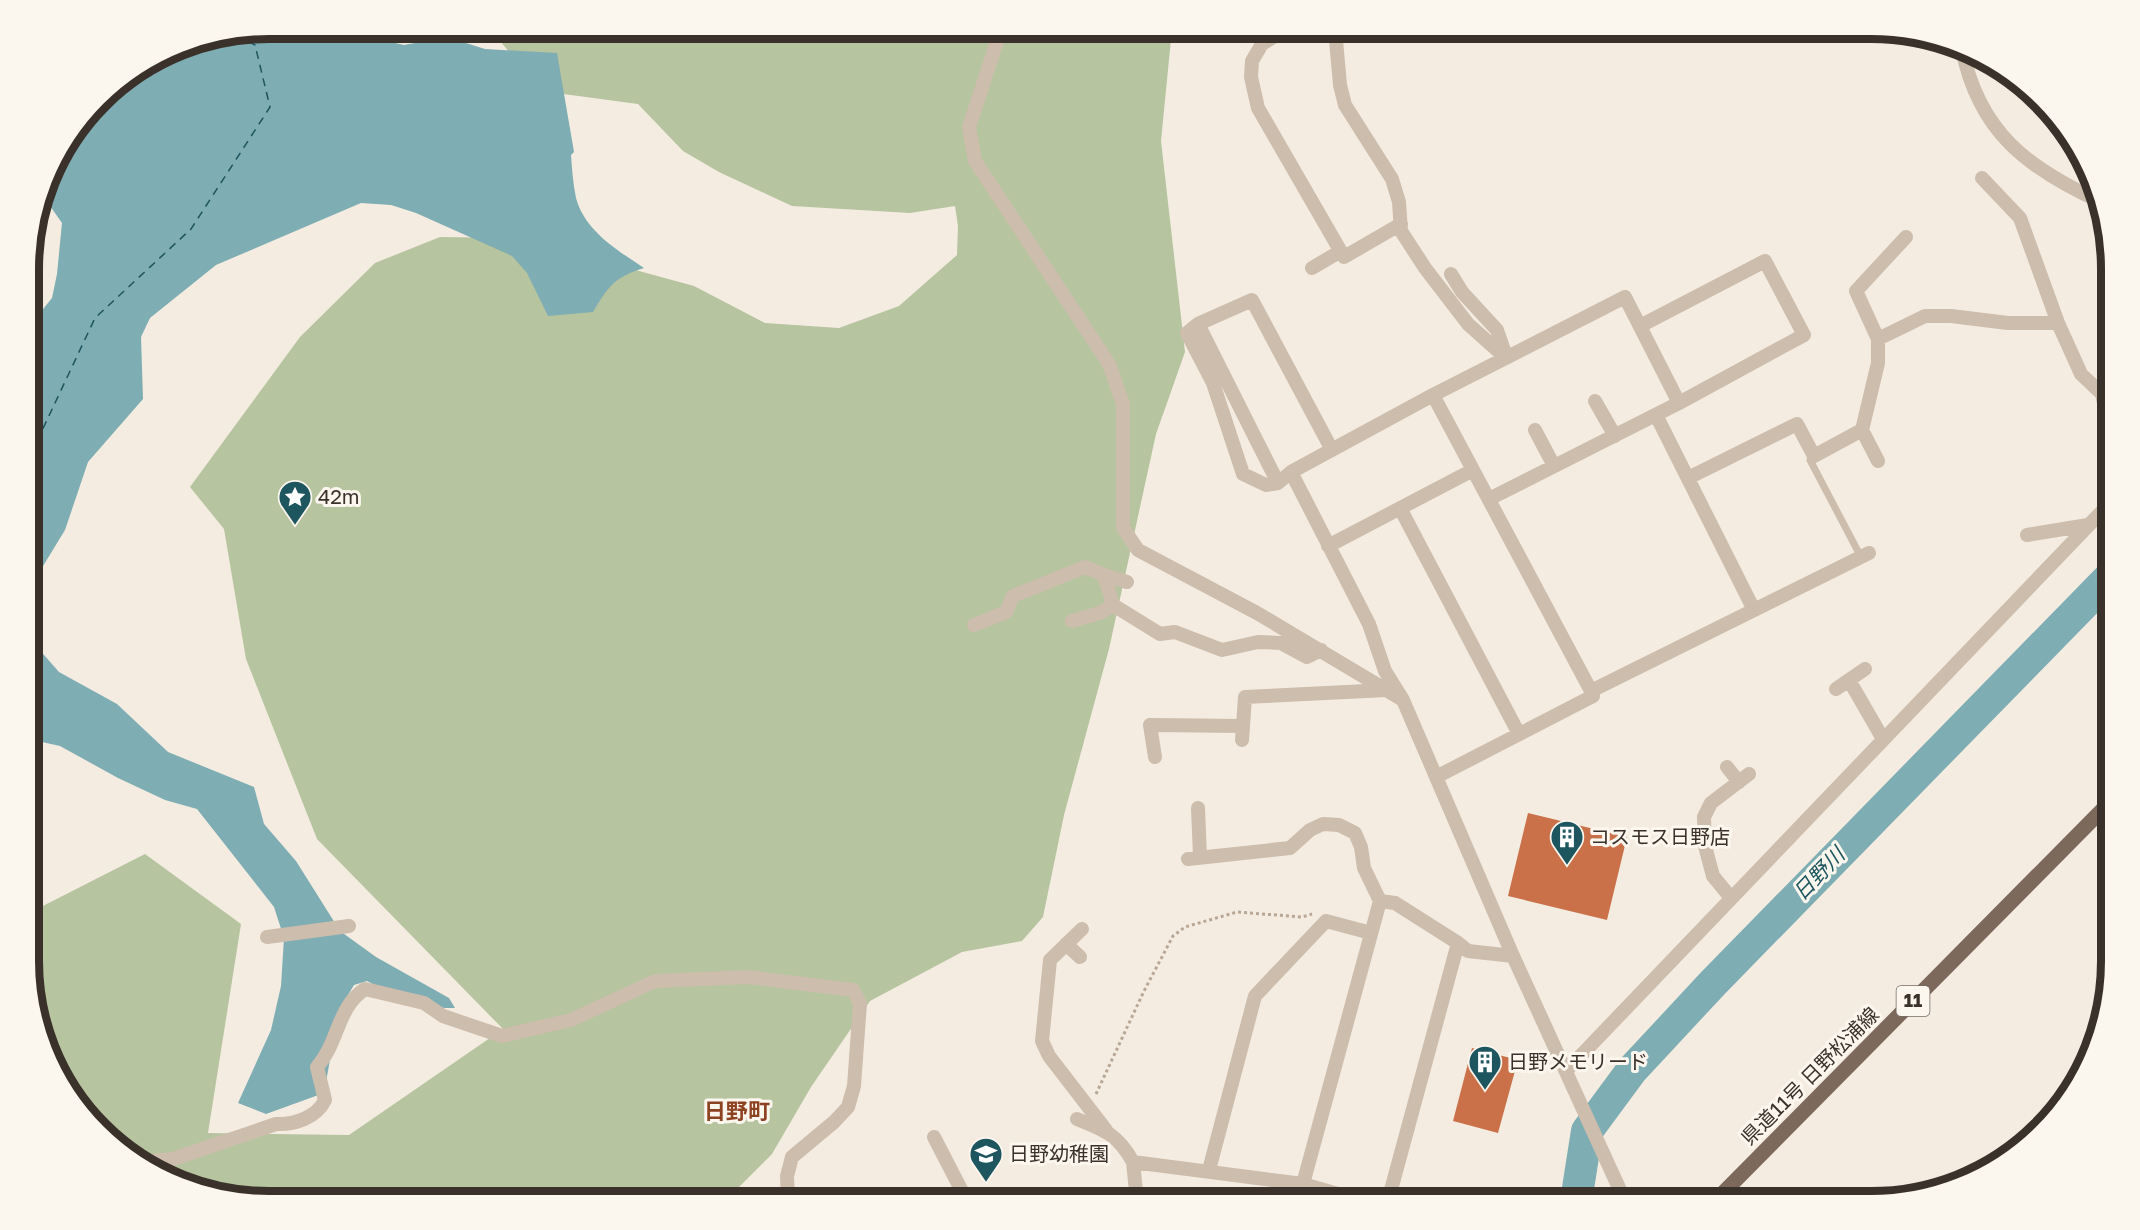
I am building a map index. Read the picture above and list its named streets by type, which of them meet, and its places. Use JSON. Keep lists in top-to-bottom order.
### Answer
{
  "streets": {
    "main road": ["11", "県道11号 日野松浦線"]
  },
  "districts": ["日野町"],
  "water": ["日野川"],
  "places": {
    "place": ["42m"],
    "building": ["コスモス日野店", "日野メモリード"],
    "school or university": ["日野幼稚園"]
  }
}
